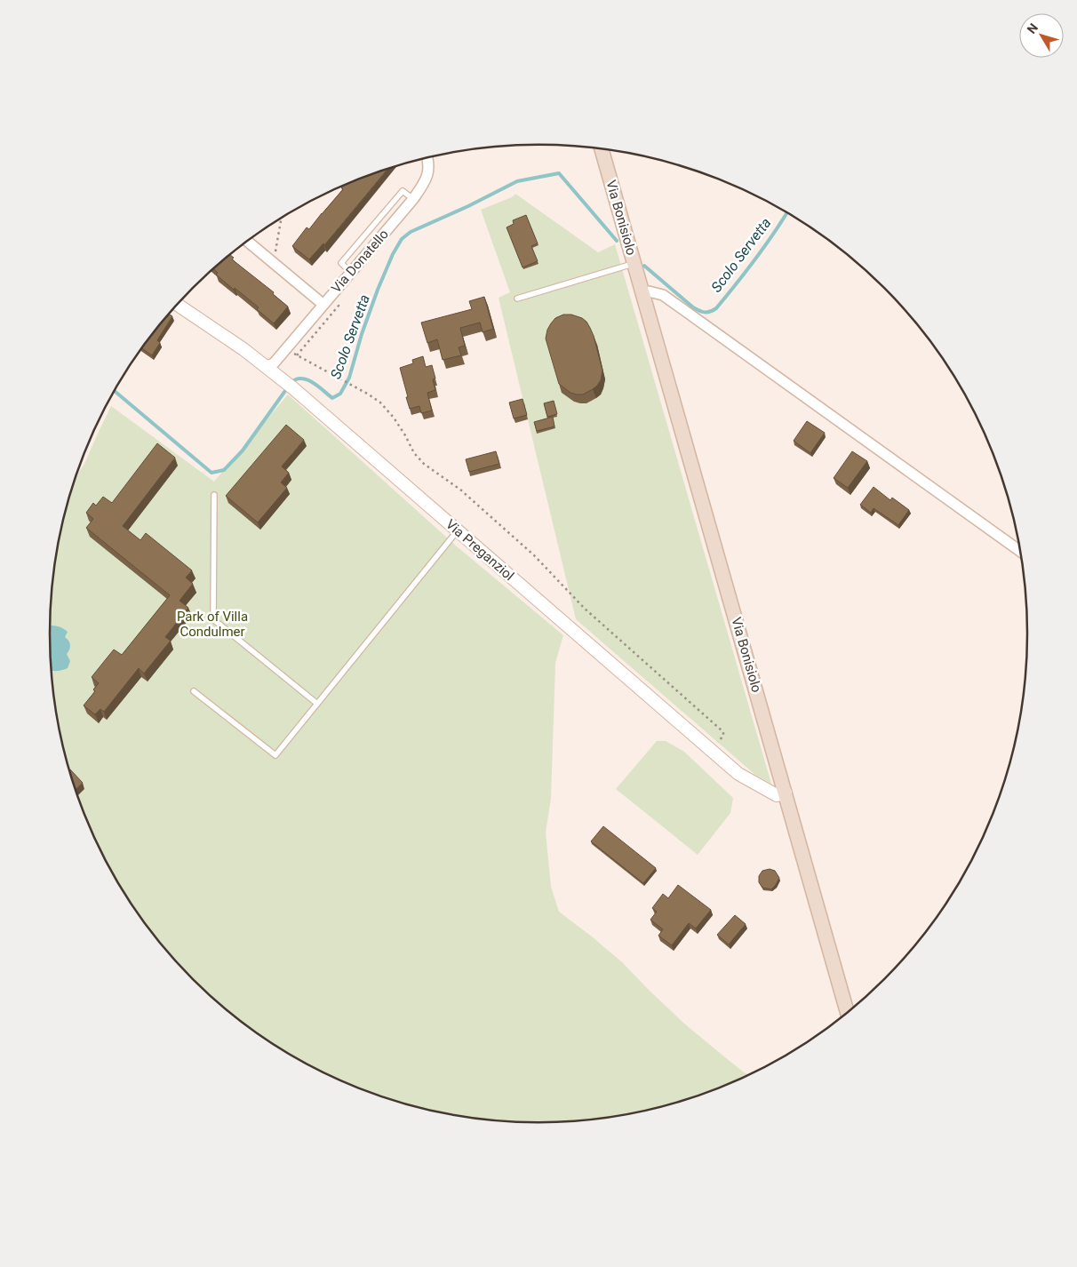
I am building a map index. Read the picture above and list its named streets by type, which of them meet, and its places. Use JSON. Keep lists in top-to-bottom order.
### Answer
{
  "streets": {
    "main road": ["Via Bonisiolo"],
    "street": ["Via Donatello", "Via Preganziol"]
  },
  "crossings": [
    ["Via Bonisiolo", "Via Preganziol"],
    ["Via Donatello", "Via Preganziol"]
  ],
  "water": ["Scolo Servetta"],
  "parks": ["Park of Villa Condulmer"],
  "north": "top left"
}
